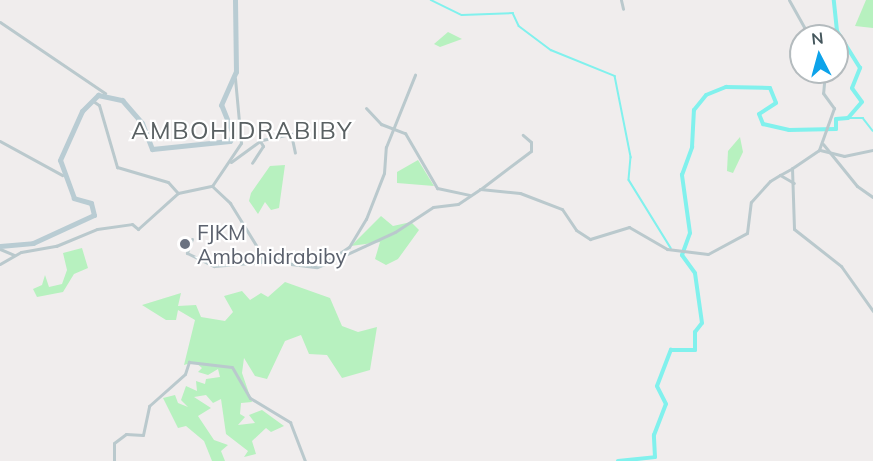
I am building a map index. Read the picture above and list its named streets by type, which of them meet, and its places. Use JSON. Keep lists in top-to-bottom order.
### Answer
{
  "districts": ["AMBOHIDRABIBY"],
  "places": ["FJKM Ambohidrabiby"],
  "north": "top"
}
